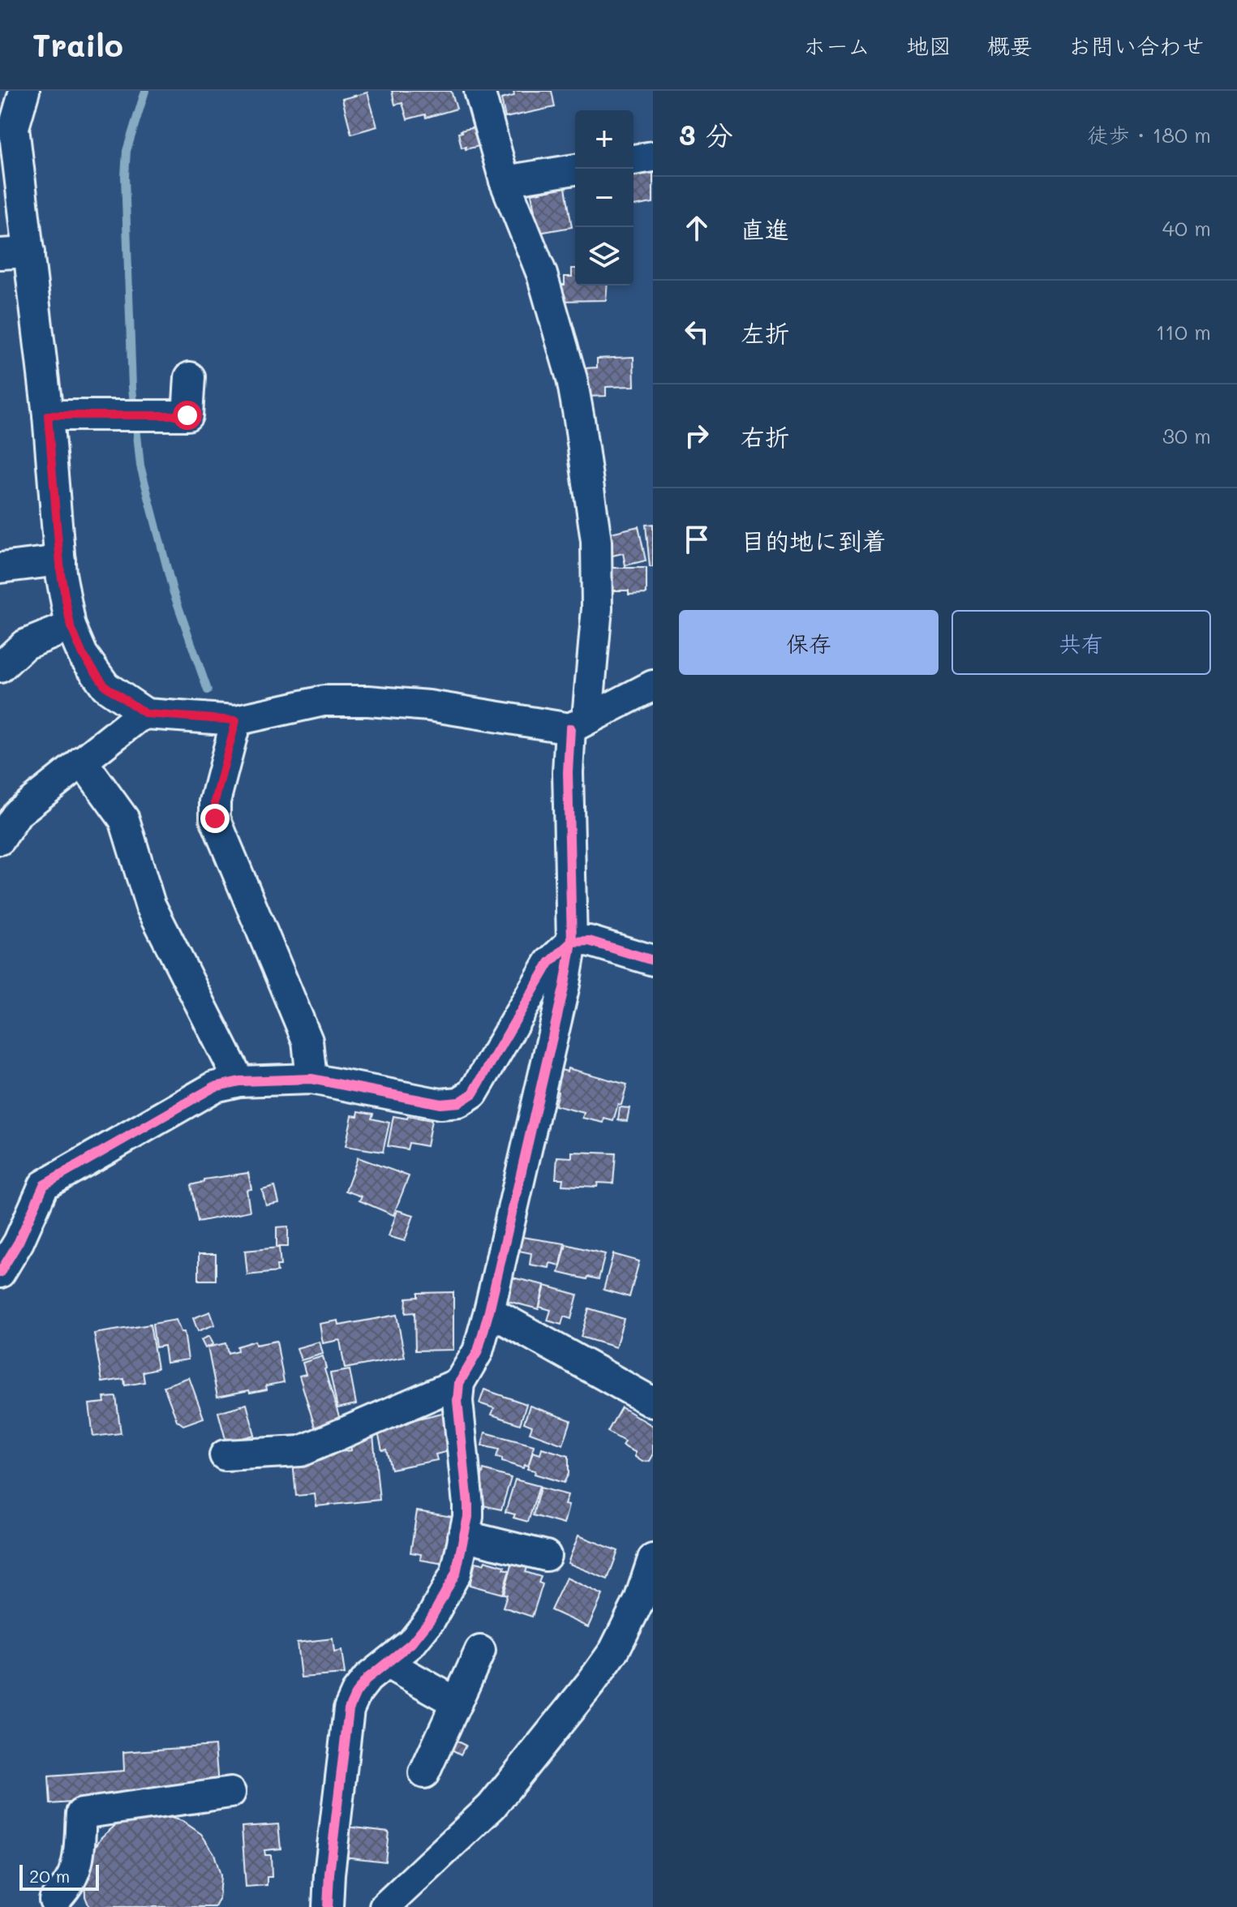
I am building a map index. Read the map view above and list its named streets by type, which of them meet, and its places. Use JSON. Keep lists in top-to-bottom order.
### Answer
{
  "scale_bar": "20 m",
  "page": {
    "header": "Trailo",
    "nav": [
      "ホーム",
      "地図",
      "概要",
      "お問い合わせ"
    ],
    "heading": ["3 分", "徒歩 · 180 m"],
    "map_buttons": ["+", "−"],
    "list": [
      ["直進", "40 m"],
      ["左折", "110 m"],
      ["右折", "30 m"],
      "目的地に到着"
    ],
    "buttons": ["保存", "共有"],
    "scale": "20 m"
  }
}
